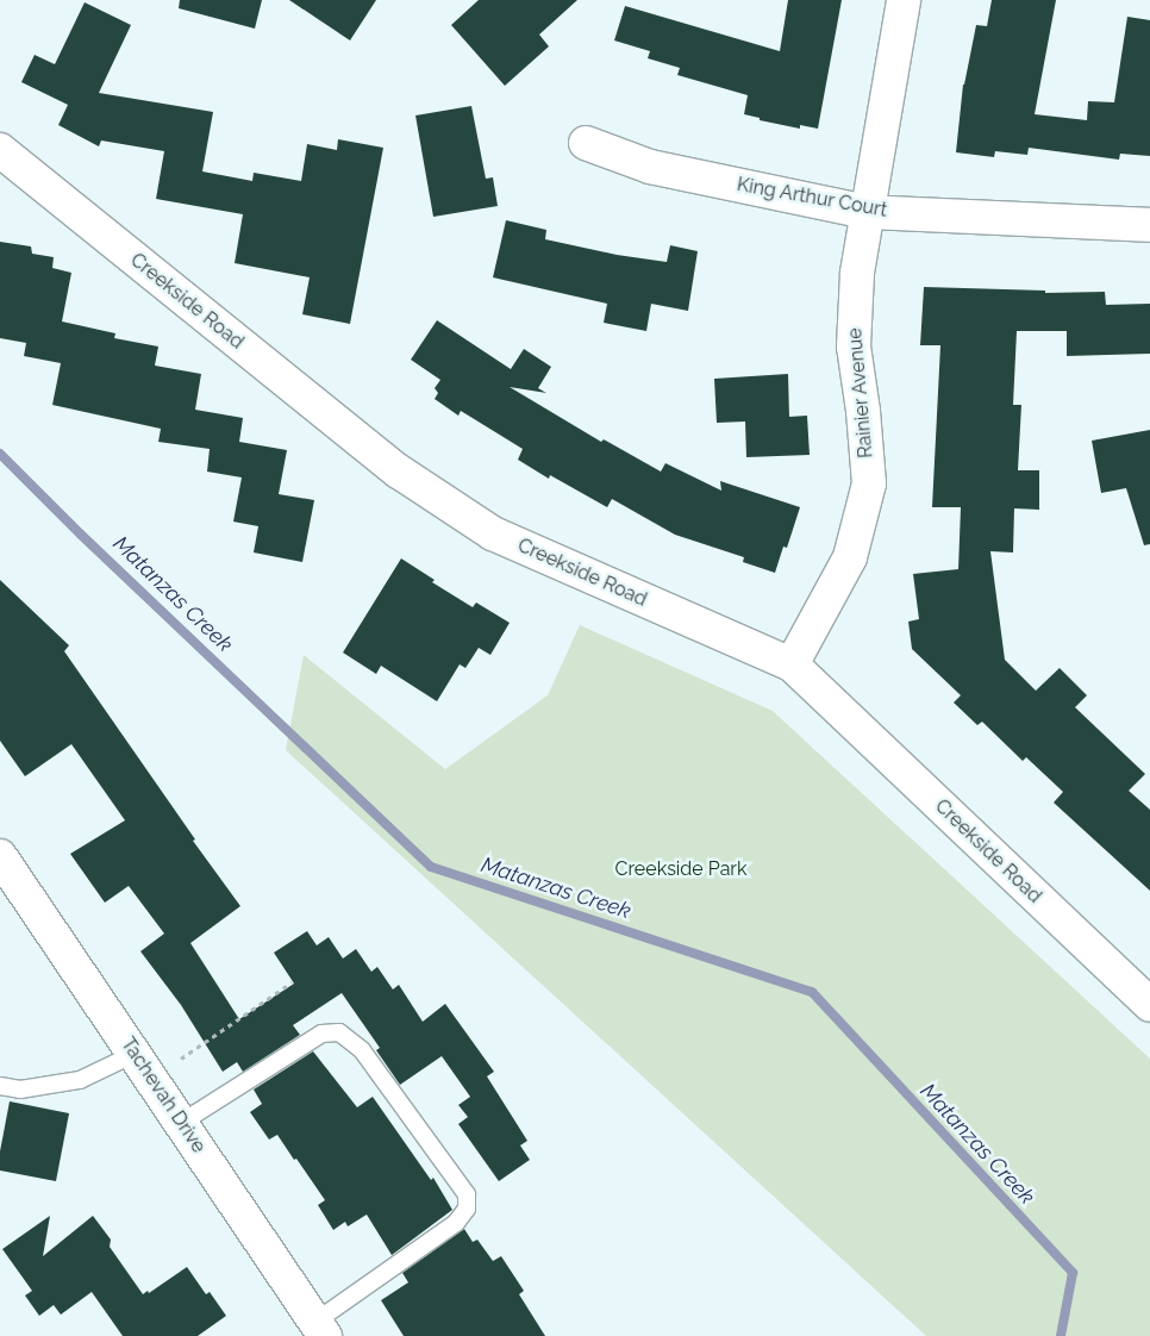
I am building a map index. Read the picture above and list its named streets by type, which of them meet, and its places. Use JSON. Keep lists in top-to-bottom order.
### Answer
{
  "streets": {
    "street": [
      "King Arthur Court",
      "Creekside Road",
      "Rainier Avenue",
      "Tachevah Drive"
    ]
  },
  "crossings": [
    ["King Arthur Court", "Rainier Avenue"],
    ["Creekside Road", "Rainier Avenue"]
  ],
  "water": ["Matanzas Creek"],
  "parks": ["Creekside Park"]
}
